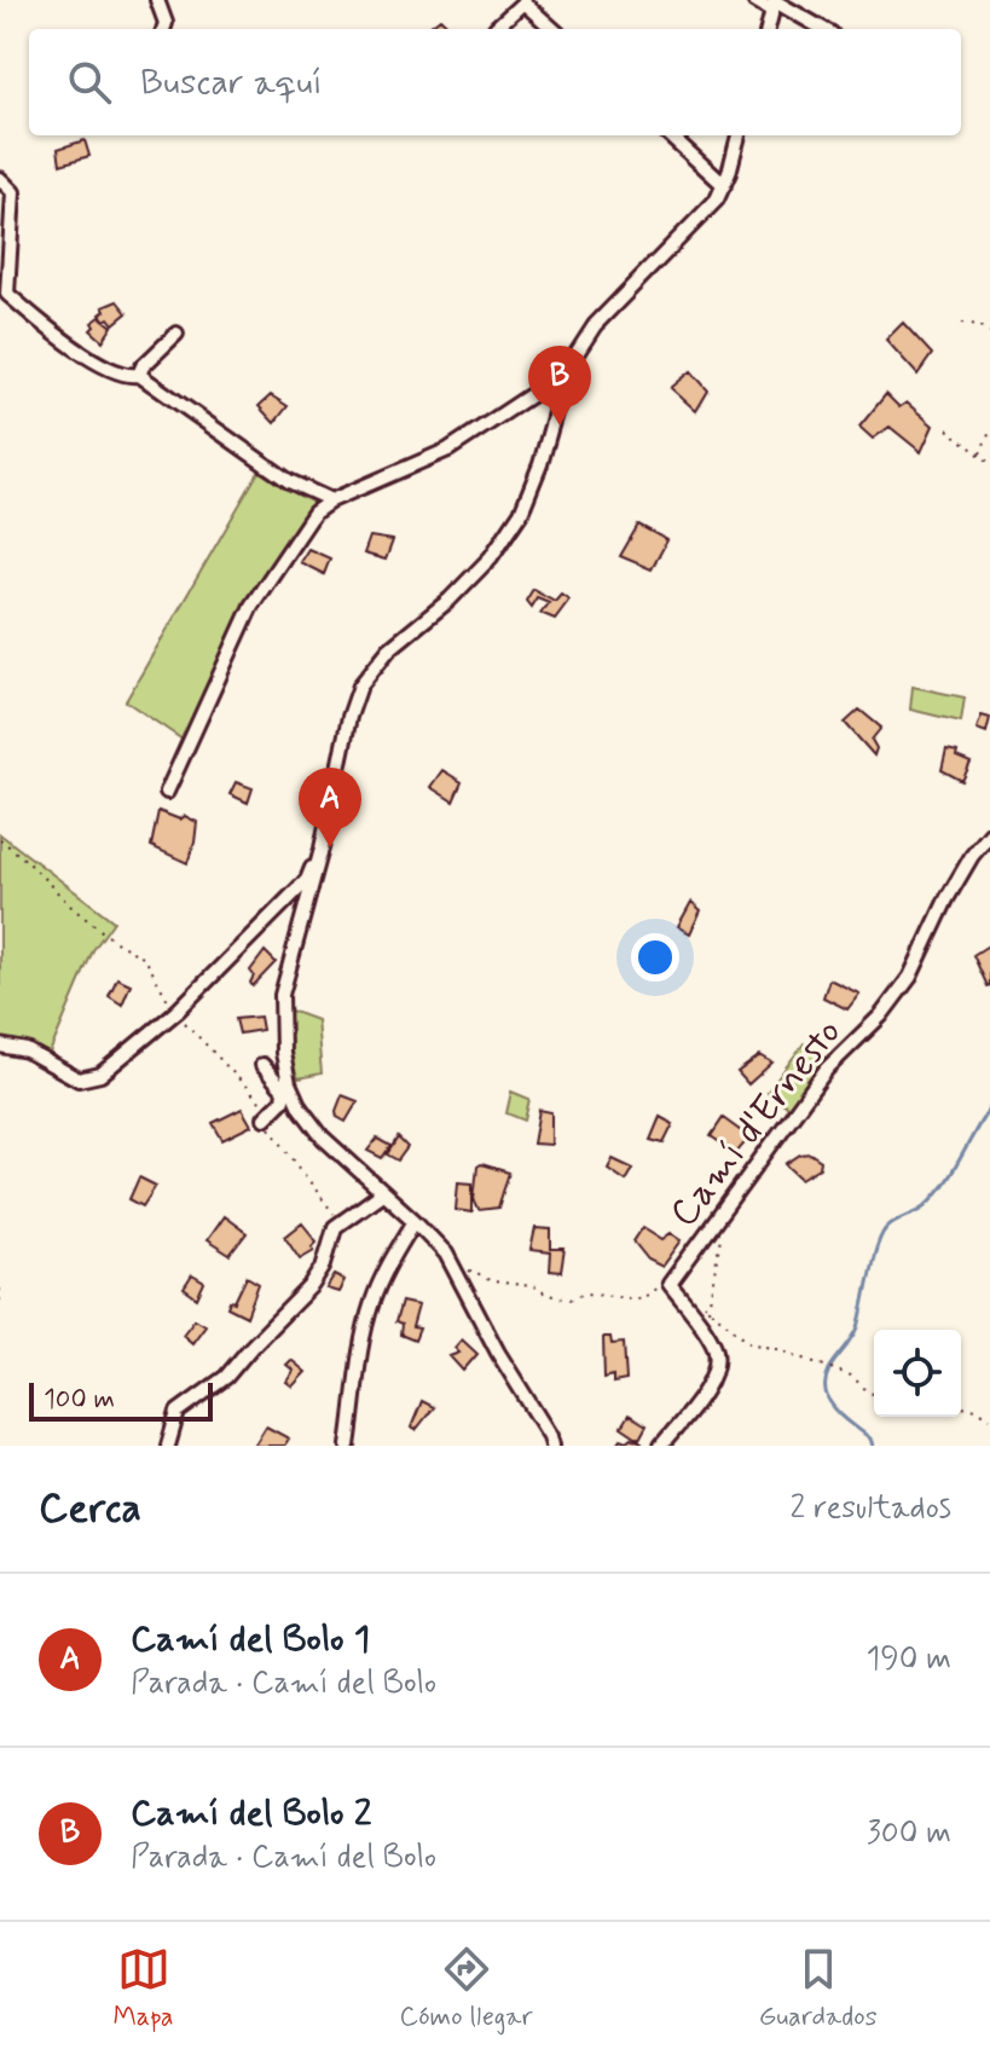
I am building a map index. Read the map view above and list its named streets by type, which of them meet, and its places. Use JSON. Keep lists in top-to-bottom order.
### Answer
{
  "streets": {
    "street": ["Camí d'Ernesto"]
  },
  "scale_bar": "100 m",
  "page": {
    "search": "Buscar aquí",
    "pins": ["B", "A"],
    "scale": "100 m",
    "heading": ["Cerca", "2 resultados"],
    "list": [
      {
        "mark": "A",
        "name": "Camí del Bolo 1",
        "note": "Parada · Camí del Bolo",
        "value": "190 m"
      },
      {
        "mark": "B",
        "name": "Camí del Bolo 2",
        "note": "Parada · Camí del Bolo",
        "value": "300 m"
      }
    ],
    "nav": ["Mapa", "Cómo llegar", "Guardados"]
  }
}
